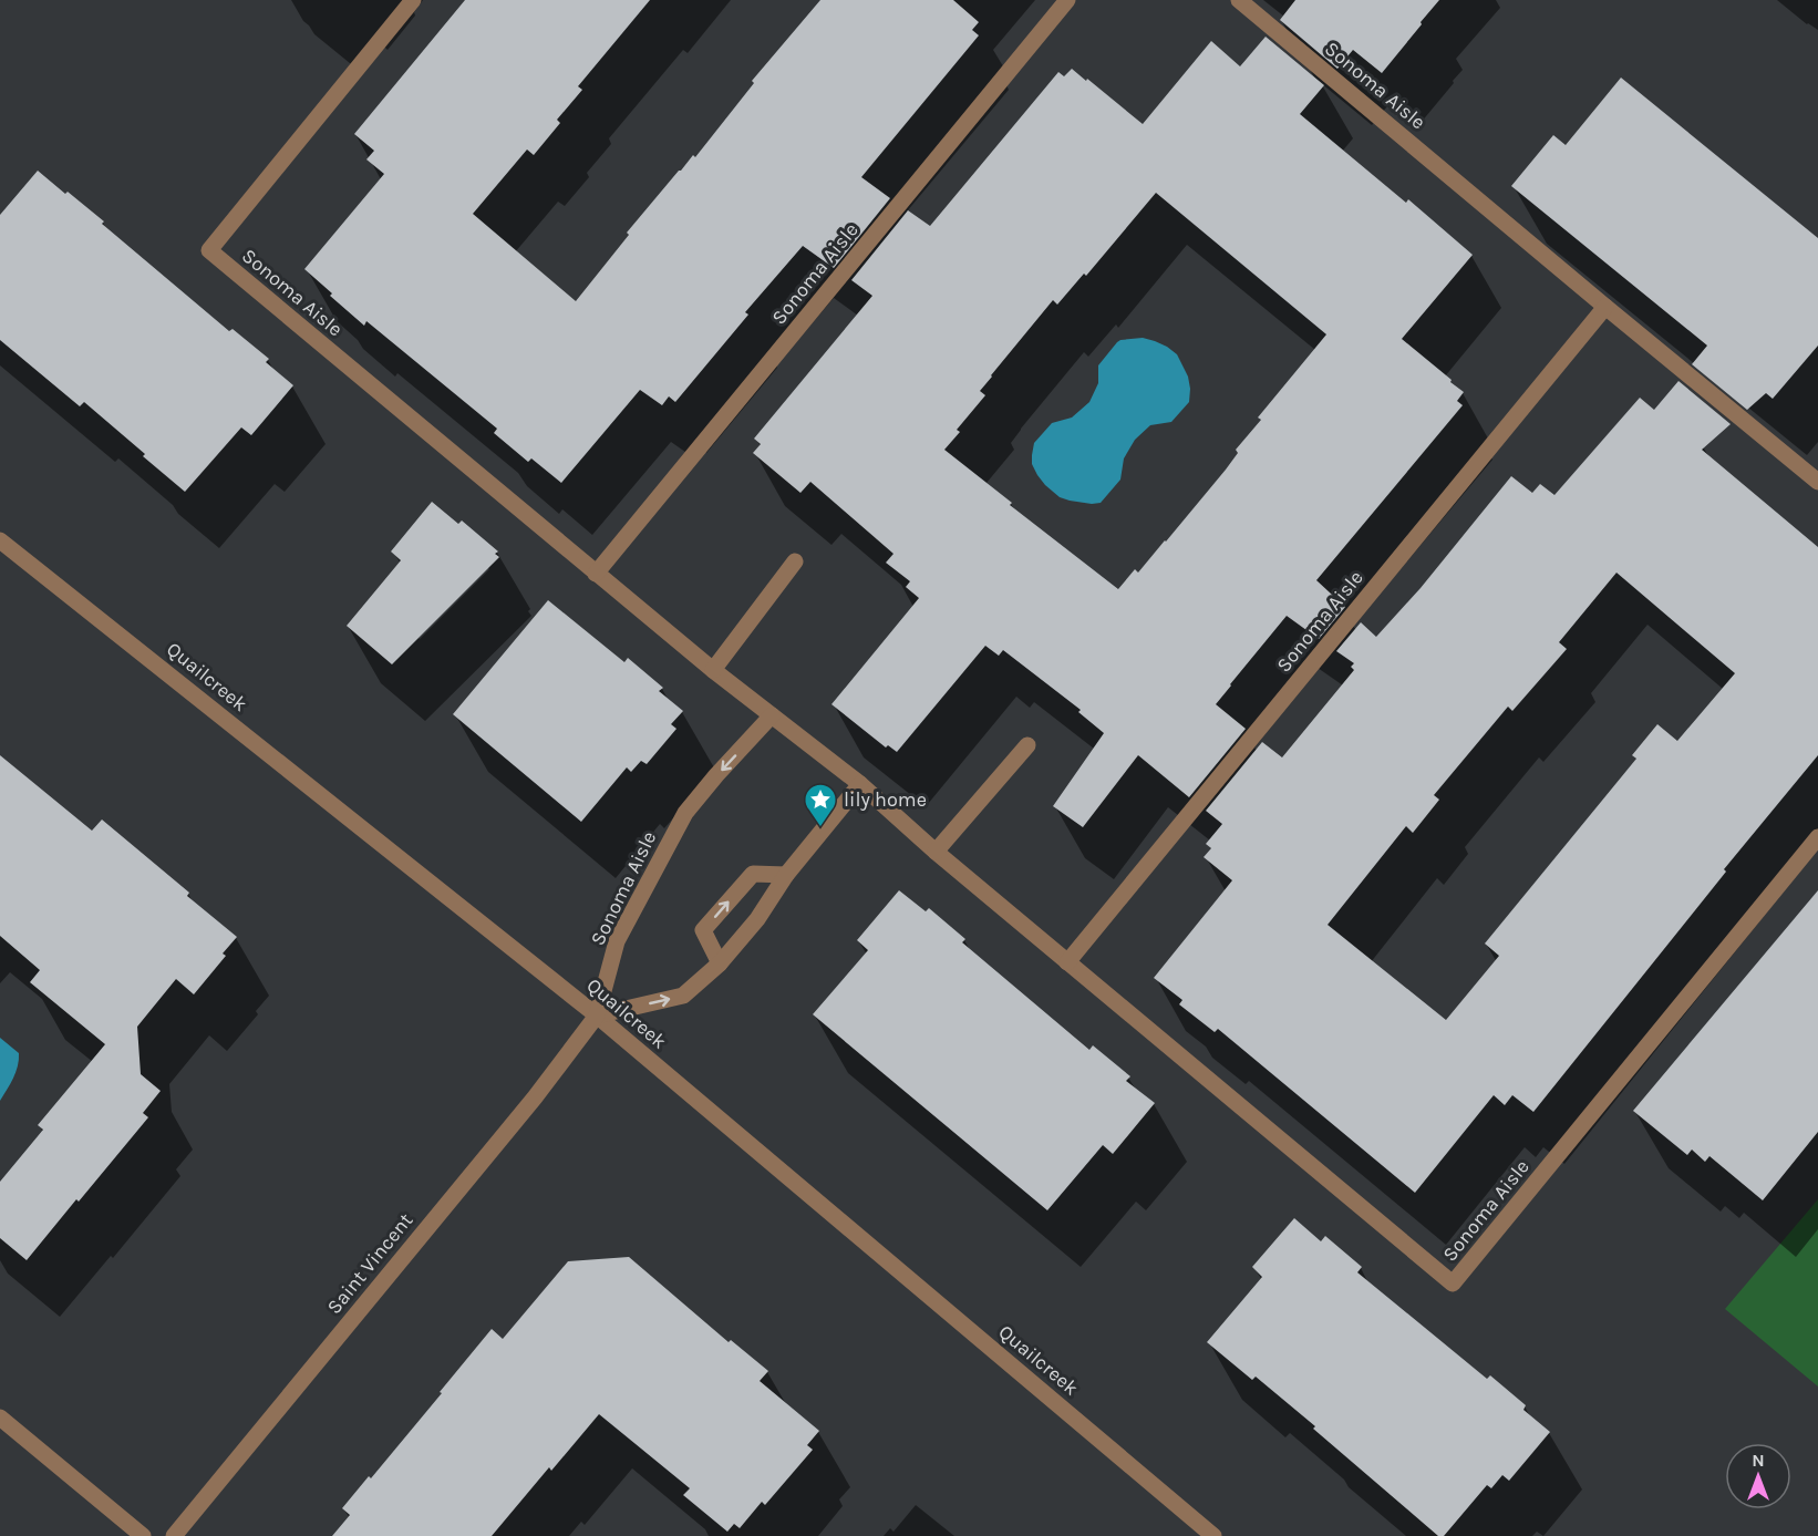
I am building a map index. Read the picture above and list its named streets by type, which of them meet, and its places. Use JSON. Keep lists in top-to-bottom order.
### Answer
{
  "streets": {
    "street": ["Sonoma Aisle", "Quailcreek", "Saint Vincent"]
  },
  "crossings": [
    ["Sonoma Aisle", "Quailcreek"],
    ["Sonoma Aisle", "Saint Vincent"],
    ["Quailcreek", "Saint Vincent"]
  ],
  "places": {
    "place": ["lily home"]
  },
  "north": "top"
}
